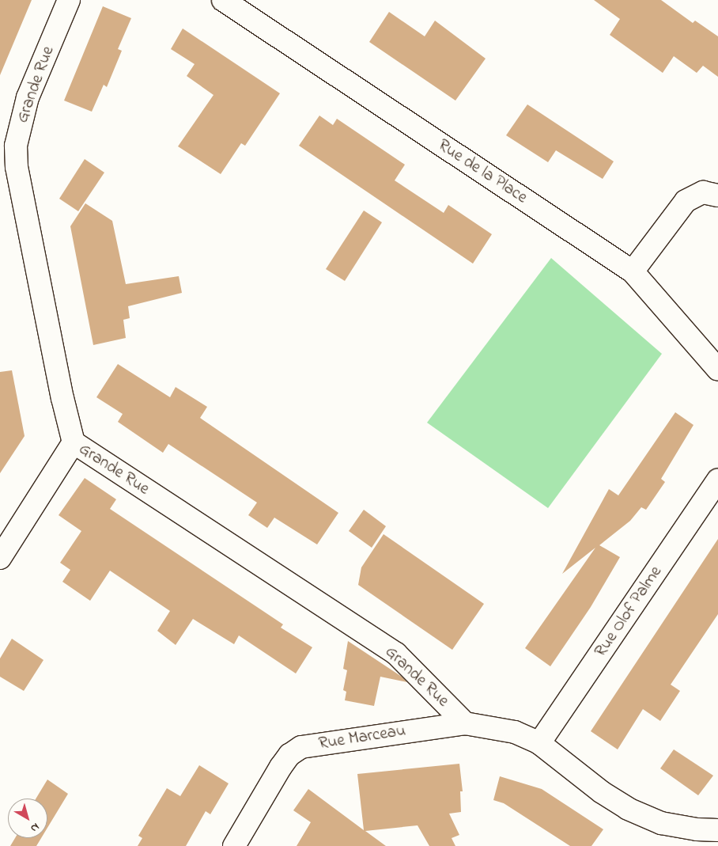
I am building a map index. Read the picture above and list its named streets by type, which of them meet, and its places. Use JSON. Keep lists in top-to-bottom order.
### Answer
{
  "streets": {
    "street": [
      "Grande Rue",
      "Rue de la Place",
      "Rue Olof Palme",
      "Rue Marceau"
    ]
  },
  "crossings": [
    ["Grande Rue", "Rue Marceau"],
    ["Rue Olof Palme", "Rue Marceau"]
  ],
  "north": "bottom right"
}
